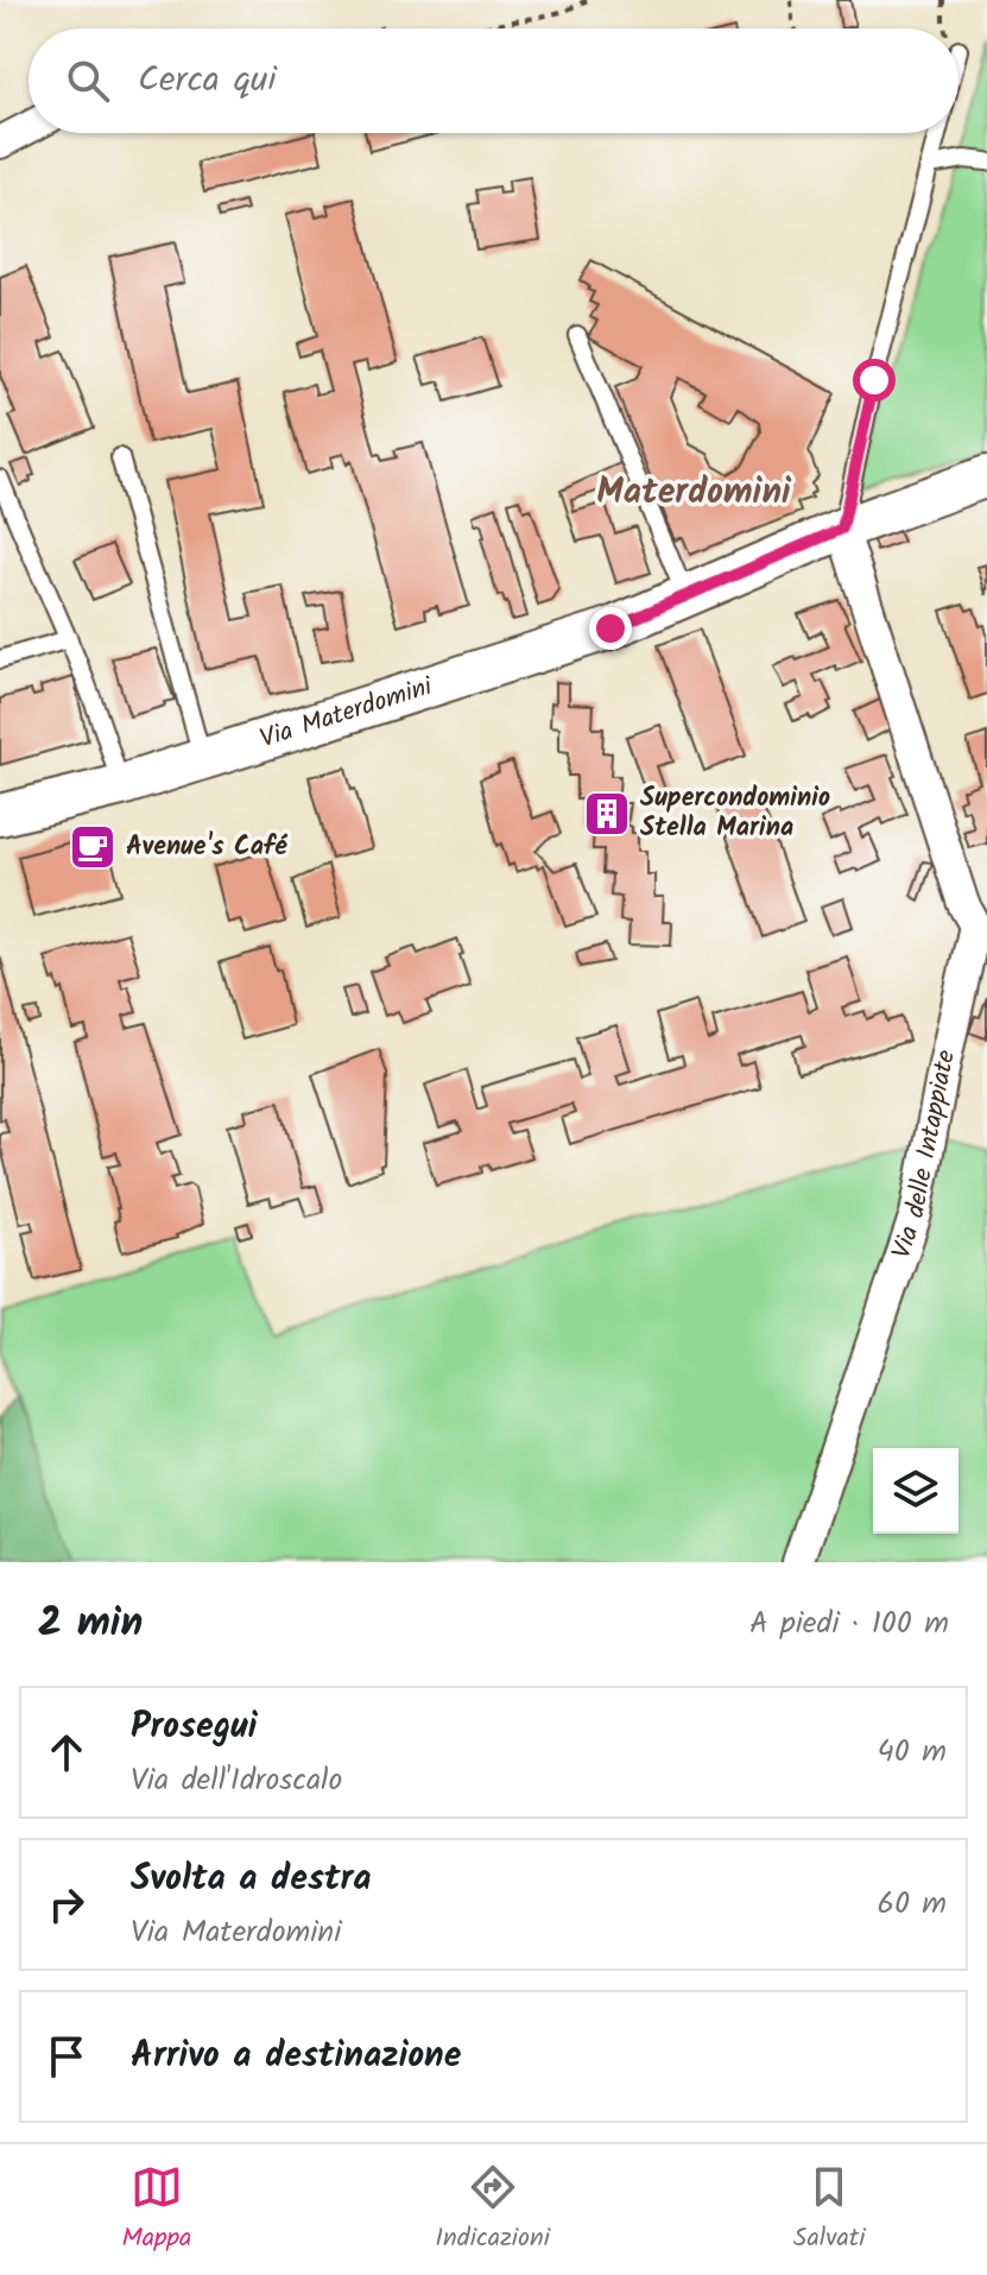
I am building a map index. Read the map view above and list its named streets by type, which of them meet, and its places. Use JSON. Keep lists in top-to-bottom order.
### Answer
{
  "streets": {
    "street": ["Via Materdomini", "Via delle Intappiate"]
  },
  "crossings": [
    ["Via Materdomini", "Via delle Intappiate"]
  ],
  "districts": ["Materdomini"],
  "places": {
    "building": ["Supercondominio Stella Marina"],
    "cafe": ["Avenue's Café"]
  },
  "page": {
    "search": "Cerca qui",
    "heading": ["2 min", "A piedi · 100 m"],
    "list": [
      ["Prosegui", "Via dell'Idroscalo", "40 m"],
      ["Svolta a destra", "Via Materdomini", "60 m"],
      "Arrivo a destinazione"
    ],
    "nav": ["Mappa", "Indicazioni", "Salvati"]
  }
}
